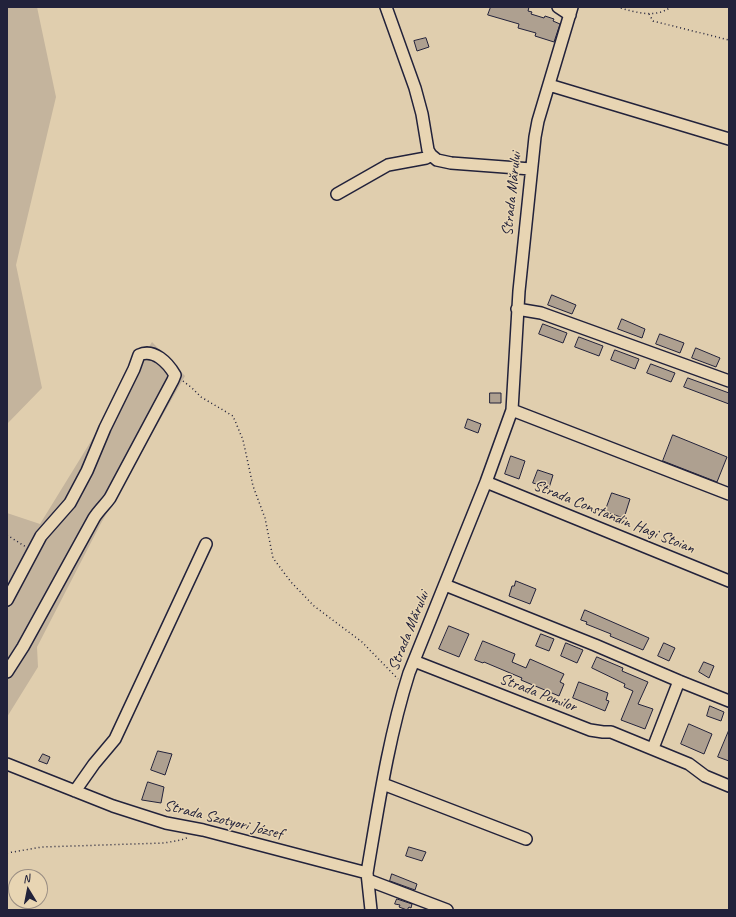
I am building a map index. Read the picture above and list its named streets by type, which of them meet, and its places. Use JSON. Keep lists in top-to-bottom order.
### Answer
{
  "streets": {
    "street": [
      "Strada Mărului",
      "Strada Constandin Hagi Stoian",
      "Strada Pomilor",
      "Strada Szotyori József"
    ]
  },
  "crossings": [
    ["Strada Mărului", "Strada Constandin Hagi Stoian"],
    ["Strada Mărului", "Strada Pomilor"],
    ["Strada Mărului", "Strada Szotyori József"]
  ],
  "north": "top"
}
